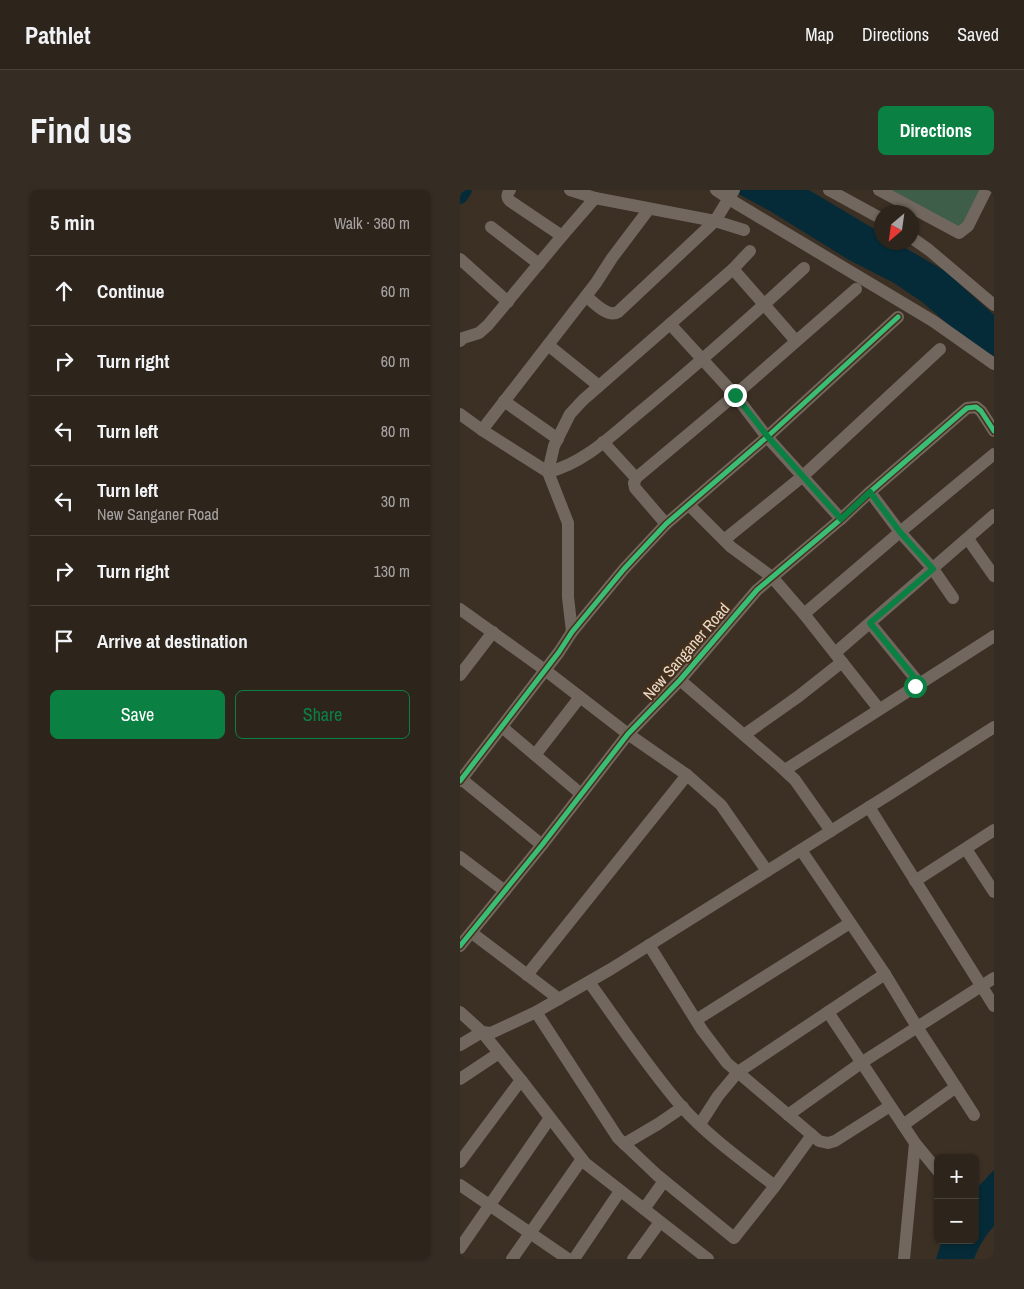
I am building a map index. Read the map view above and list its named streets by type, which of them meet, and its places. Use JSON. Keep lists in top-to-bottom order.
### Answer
{
  "streets": {
    "street": ["New Sanganer Road"]
  },
  "north": "bottom left",
  "page": {
    "header": "Pathlet",
    "nav": ["Map", "Directions", "Saved"],
    "buttons": [
      "Directions",
      ["Save", "Share"]
    ],
    "title": "Find us",
    "heading": ["5 min", "Walk · 360 m"],
    "list": [
      ["Continue", "60 m"],
      ["Turn right", "60 m"],
      ["Turn left", "80 m"],
      ["Turn left", "New Sanganer Road", "30 m"],
      ["Turn right", "130 m"],
      "Arrive at destination"
    ],
    "map_buttons": ["+", "−"]
  }
}
